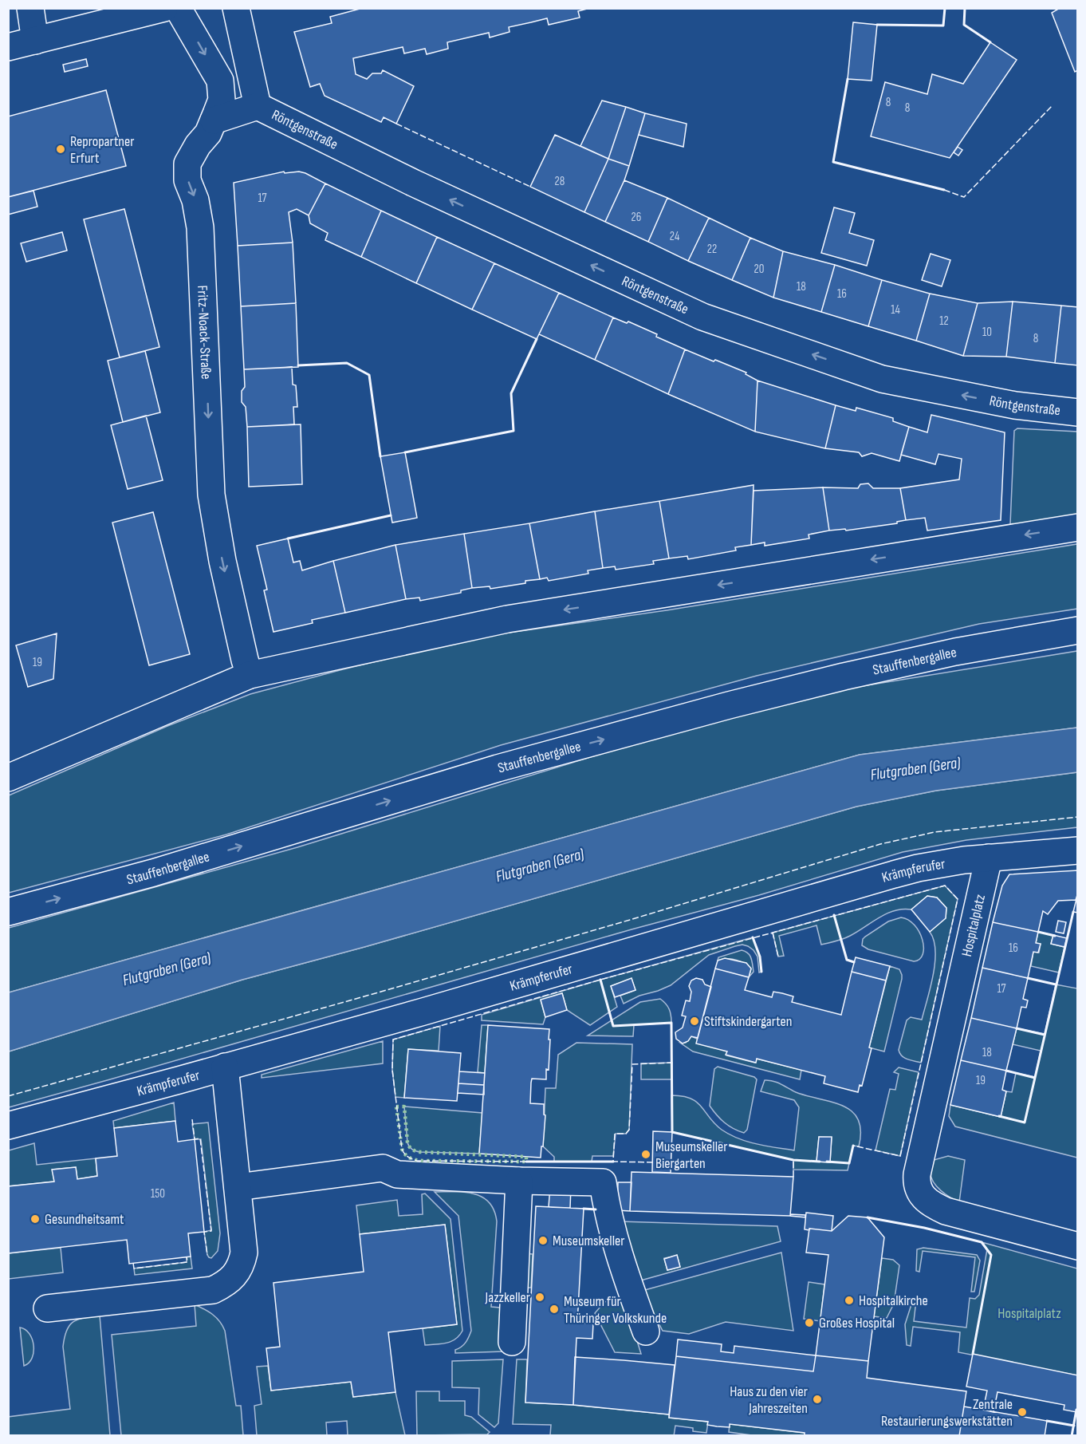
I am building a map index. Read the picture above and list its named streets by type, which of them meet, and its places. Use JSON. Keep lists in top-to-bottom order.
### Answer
{
  "streets": {
    "street": [
      "Röntgenstraße",
      "Fritz-Noack-Straße",
      "Stauffenbergallee",
      "Krämpferufer",
      "Hospitalplatz"
    ]
  },
  "crossings": [
    ["Röntgenstraße", "Fritz-Noack-Straße"],
    ["Krämpferufer", "Hospitalplatz"]
  ],
  "one_way": ["Röntgenstraße", "Fritz-Noack-Straße"],
  "water": ["Flutgraben (Gera)"],
  "parks": ["Hospitalplatz"],
  "places": [
    "Repropartner Erfurt",
    "Stiftskindergarten",
    "Museumskeller Biergarten",
    "Gesundheitsamt",
    "Museumskeller",
    "Jazzkeller",
    "Hospitalkirche",
    "Museum für Thüringer Volkskunde",
    "Großes Hospital",
    "Haus zu den vier Jahreszeiten",
    "Zentrale Restaurierungswerkstätten"
  ],
  "house_numbers": [
    "8",
    "8",
    "28",
    "17",
    "26",
    "24",
    "22",
    "20",
    "18",
    "16",
    "14",
    "12",
    "10",
    "8",
    "19",
    "16",
    "17",
    "18",
    "19",
    "150"
  ]
}
